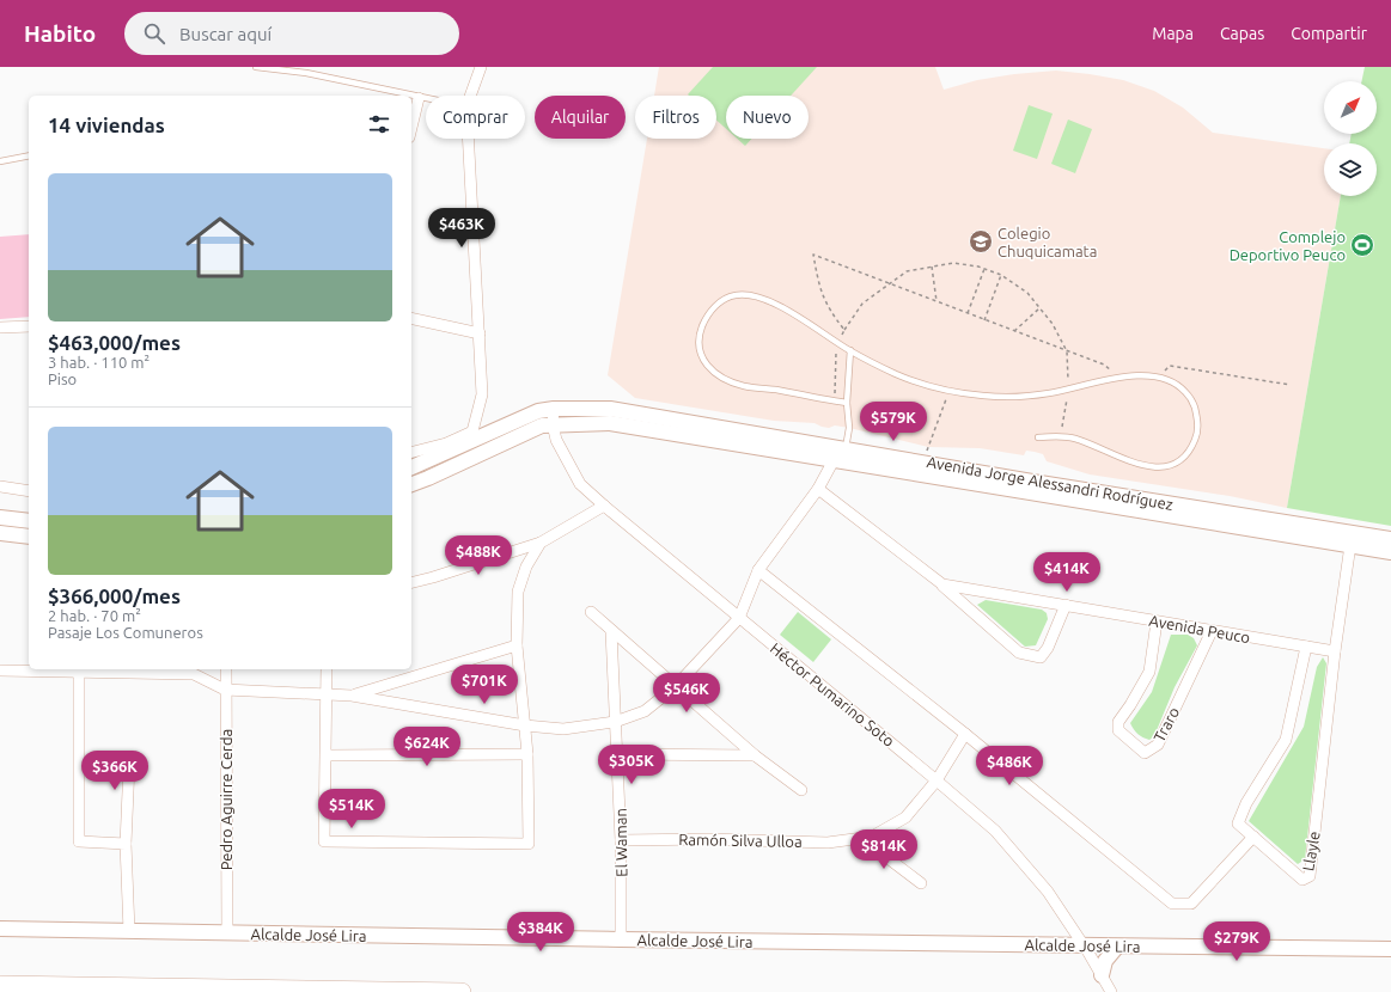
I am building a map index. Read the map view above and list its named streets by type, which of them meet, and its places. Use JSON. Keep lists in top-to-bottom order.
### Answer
{
  "streets": {
    "street": [
      "Avenida Jorge Alessandri Rodríguez",
      "Avenida Peuco",
      "Héctor Pumarino Soto",
      "Traro",
      "Pedro Aguirre Cerda",
      "Ramón Silva Ulloa",
      "El Waman",
      "Llayle",
      "Alcalde José Lira"
    ]
  },
  "crossings": [
    ["Avenida Jorge Alessandri Rodríguez", "Héctor Pumarino Soto"],
    ["Avenida Jorge Alessandri Rodríguez", "Llayle"],
    ["Avenida Peuco", "Traro"],
    ["Avenida Peuco", "Llayle"],
    ["Héctor Pumarino Soto", "Ramón Silva Ulloa"],
    ["Héctor Pumarino Soto", "Alcalde José Lira"],
    ["Pedro Aguirre Cerda", "Alcalde José Lira"],
    ["Ramón Silva Ulloa", "El Waman"],
    ["El Waman", "Alcalde José Lira"]
  ],
  "places": {
    "school or university": ["Colegio Chuquicamata"],
    "sports": ["Complejo Deportivo Peuco"]
  },
  "north": "top right",
  "page": {
    "header": "Habito",
    "search": "Buscar aquí",
    "nav": ["Mapa", "Capas", "Compartir"],
    "chip": [
      "Comprar",
      "Alquilar",
      "Filtros",
      "Nuevo"
    ],
    "heading": "14 viviendas",
    "list": [
      {
        "name": "$463,000/mes",
        "note": "3 hab. · 110 m² · Piso"
      },
      {
        "name": "$366,000/mes",
        "note": "2 hab. · 70 m² · Pasaje Los Comuneros"
      }
    ],
    "price": [
      "$463K",
      "$579K",
      "$488K",
      "$414K",
      "$701K",
      "$546K",
      "$624K",
      "$305K",
      "$486K",
      "$366K",
      "$514K",
      "$814K",
      "$384K",
      "$279K"
    ]
  }
}
